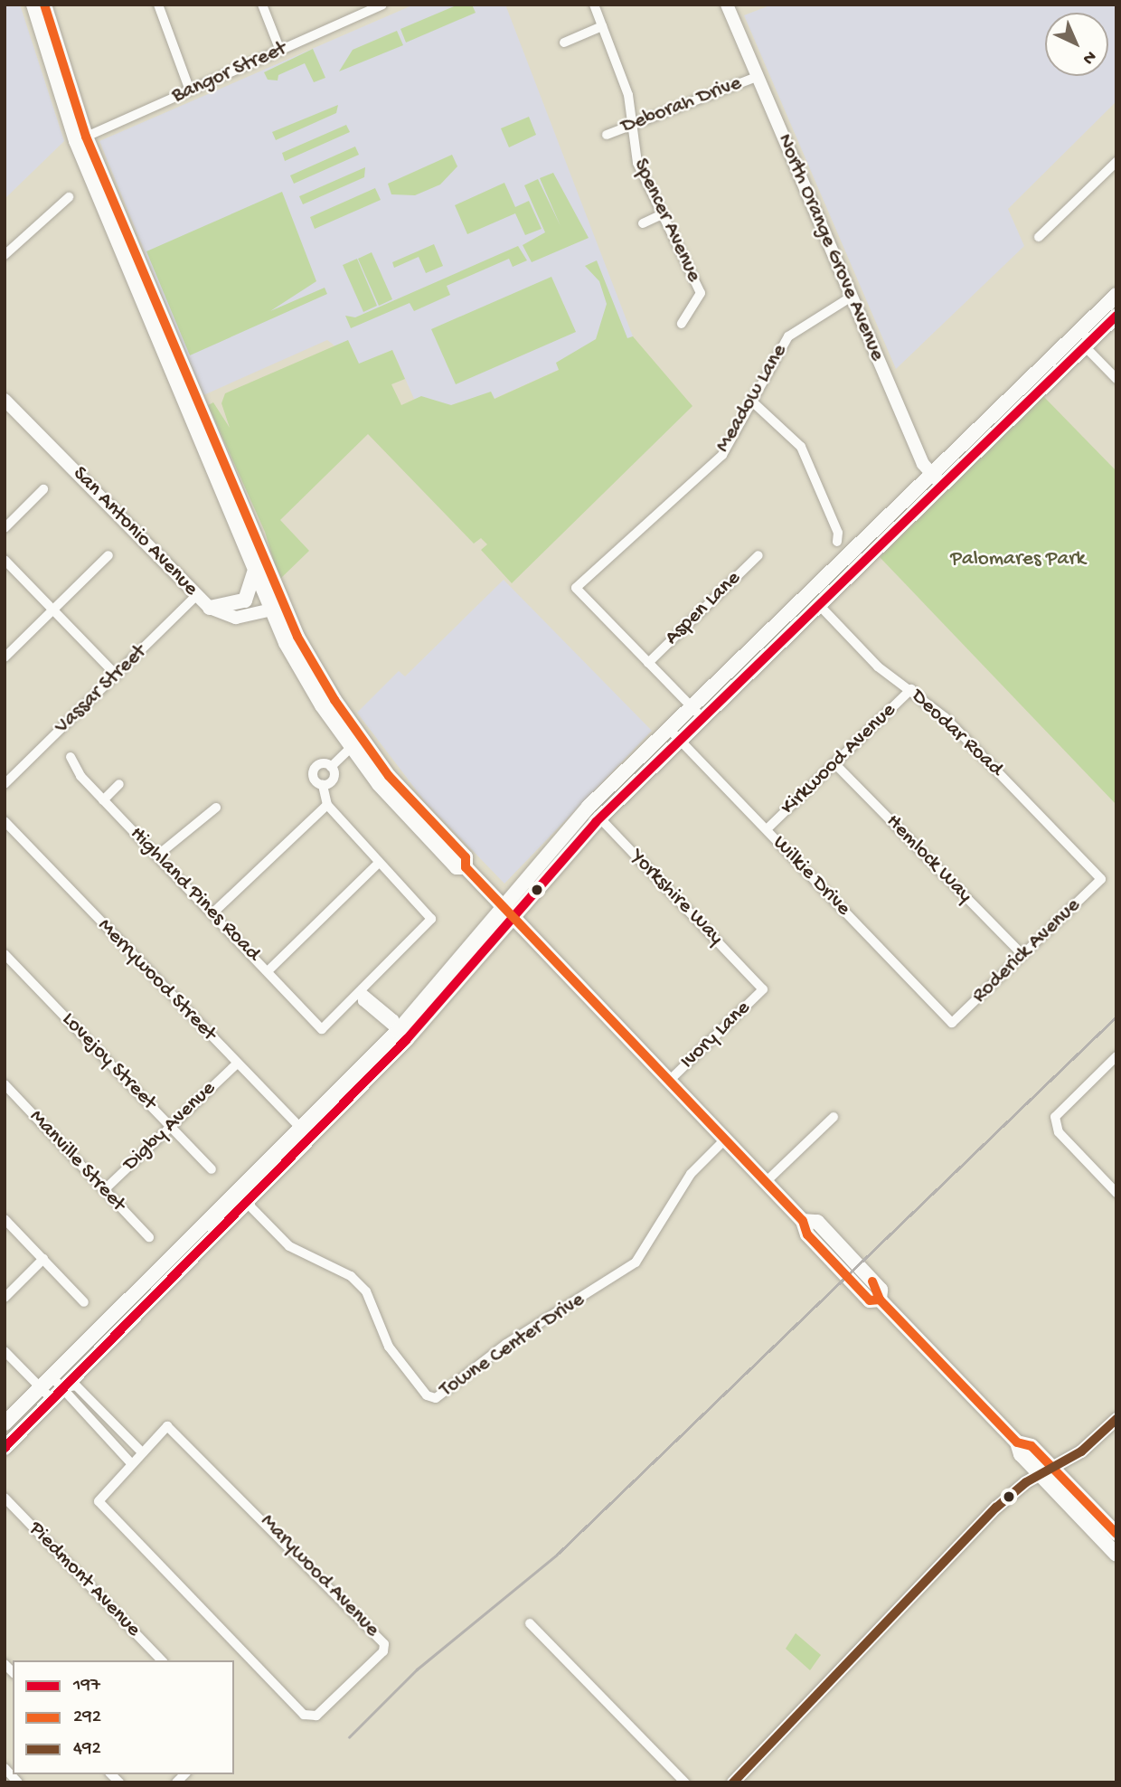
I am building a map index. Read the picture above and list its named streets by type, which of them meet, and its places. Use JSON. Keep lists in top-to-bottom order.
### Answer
{
  "streets": {
    "main road": ["North Orange Grove Avenue", "San Antonio Avenue", "Deodar Road"],
    "street": [
      "Bangor Street",
      "Deborah Drive",
      "Spencer Avenue",
      "Meadow Lane",
      "Aspen Lane",
      "Vassar Street",
      "Kirkwood Avenue",
      "Hemlock Way",
      "Wilkie Drive",
      "Highland Pines Road",
      "Yorkshire Way",
      "Roderick Avenue",
      "Merrywood Street",
      "Ivory Lane",
      "Lovejoy Street",
      "Digby Avenue",
      "Manville Street",
      "Towne Center Drive",
      "Marywood Avenue",
      "Piedmont Avenue"
    ]
  },
  "crossings": [
    ["Deborah Drive", "Spencer Avenue"],
    ["Deborah Drive", "North Orange Grove Avenue"],
    ["North Orange Grove Avenue", "Meadow Lane"],
    ["Meadow Lane", "Aspen Lane"],
    ["San Antonio Avenue", "Vassar Street"],
    ["Deodar Road", "Kirkwood Avenue"],
    ["Deodar Road", "Roderick Avenue"],
    ["Kirkwood Avenue", "Hemlock Way"],
    ["Kirkwood Avenue", "Wilkie Drive"],
    ["Hemlock Way", "Roderick Avenue"],
    ["Wilkie Drive", "Roderick Avenue"],
    ["Yorkshire Way", "Ivory Lane"],
    ["Merrywood Street", "Digby Avenue"],
    ["Lovejoy Street", "Digby Avenue"],
    ["Digby Avenue", "Manville Street"]
  ],
  "parks": ["Palomares Park"],
  "lines": ["transit line 292", "transit line 197", "transit line 492"],
  "legend": ["197", "292", "492"],
  "north": "bottom right"
}
